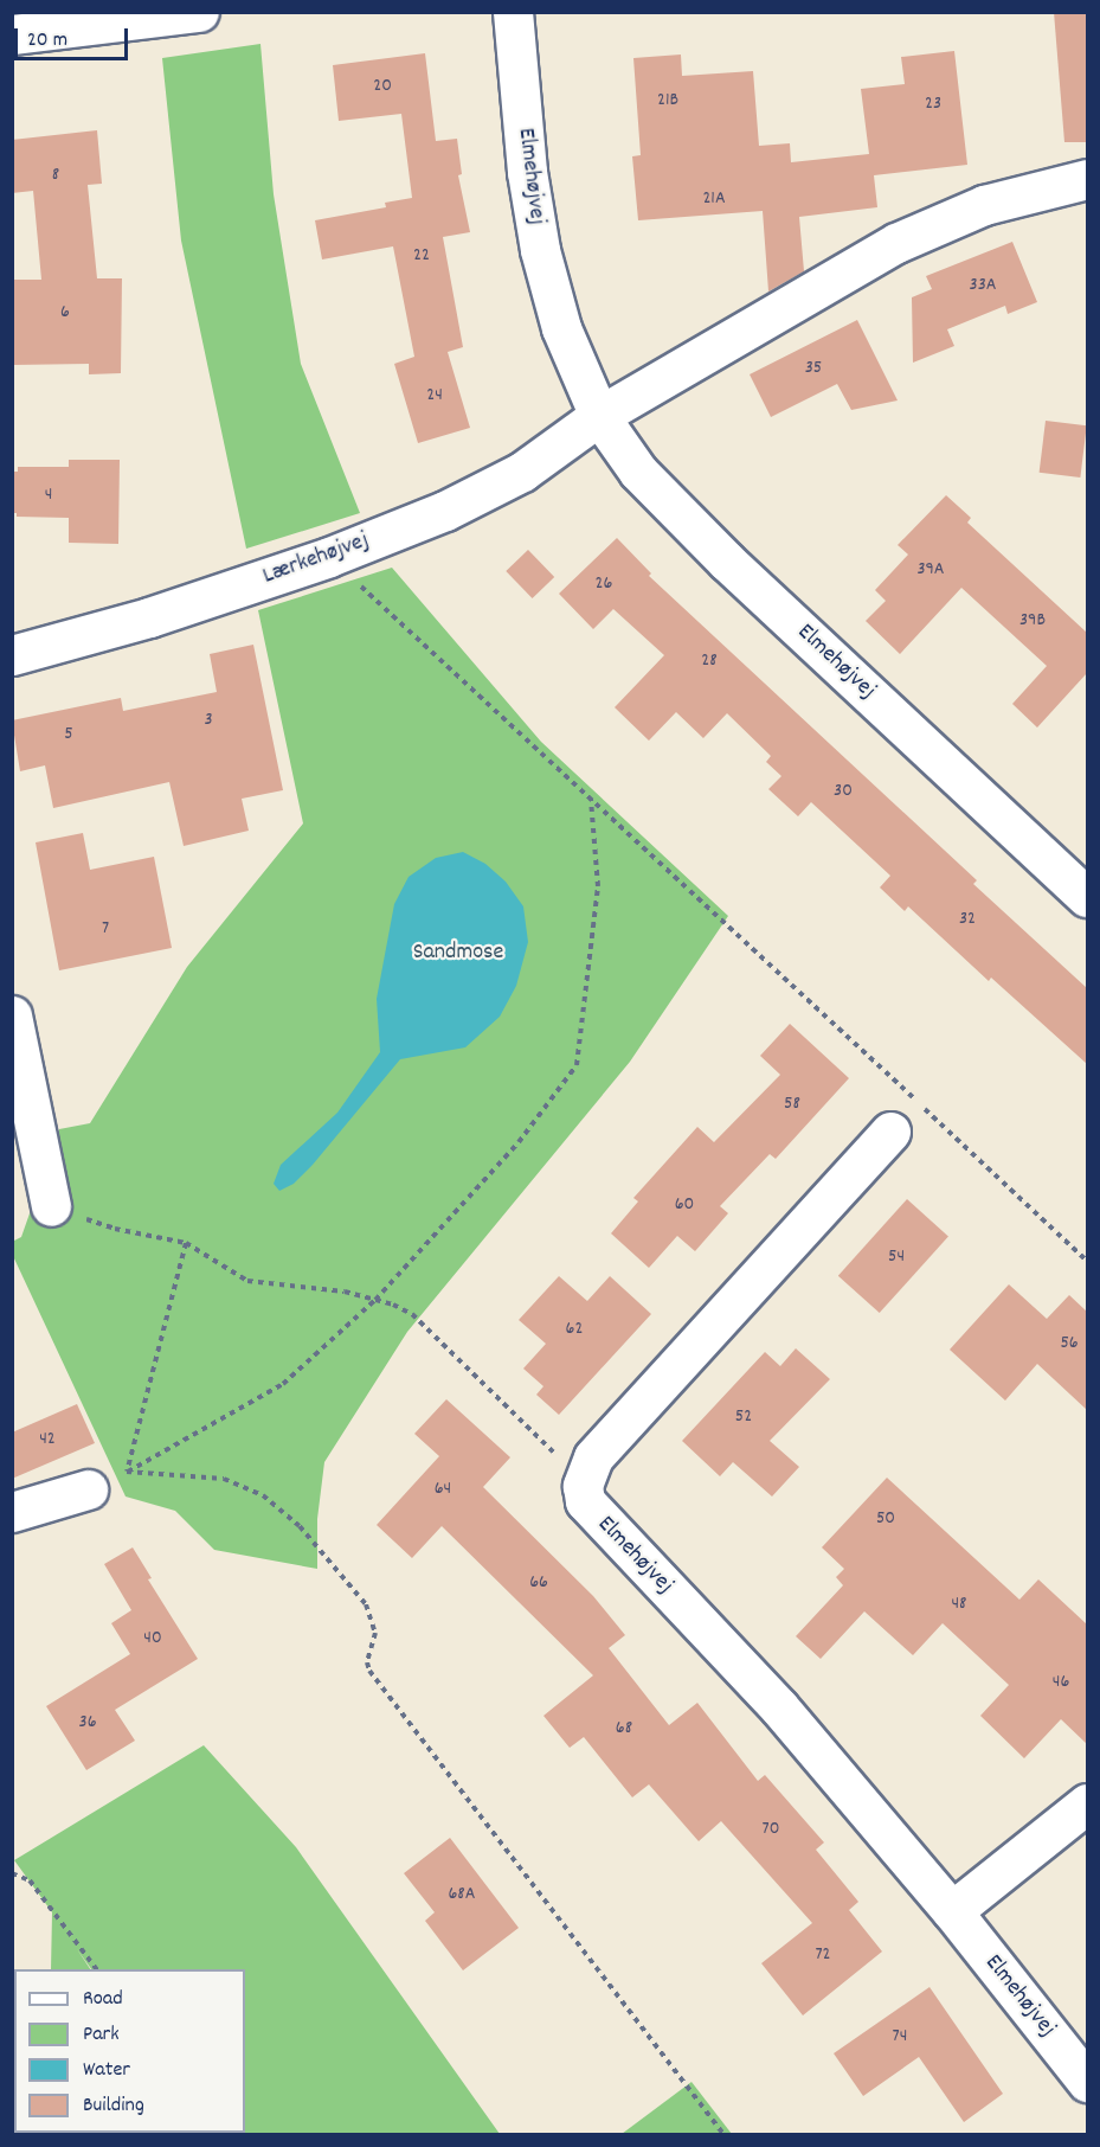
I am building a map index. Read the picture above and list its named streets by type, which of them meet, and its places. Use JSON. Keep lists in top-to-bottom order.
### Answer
{
  "streets": {
    "street": ["Elmehøjvej", "Lærkehøjvej"]
  },
  "crossings": [
    ["Elmehøjvej", "Lærkehøjvej"]
  ],
  "parks": ["Sandmose"],
  "house_numbers": [
    "20",
    "21B",
    "23",
    "8",
    "21A",
    "22",
    "33A",
    "6",
    "35",
    "24",
    "4",
    "39A",
    "26",
    "39B",
    "28",
    "3",
    "5",
    "30",
    "32",
    "7",
    "58",
    "60",
    "54",
    "62",
    "56",
    "52",
    "42",
    "64",
    "50",
    "66",
    "48",
    "40",
    "46",
    "36",
    "68",
    "70",
    "68A",
    "72",
    "74"
  ],
  "legend": [
    "Road",
    "Park",
    "Water",
    "Building"
  ],
  "scale_bar": "20 m"
}
